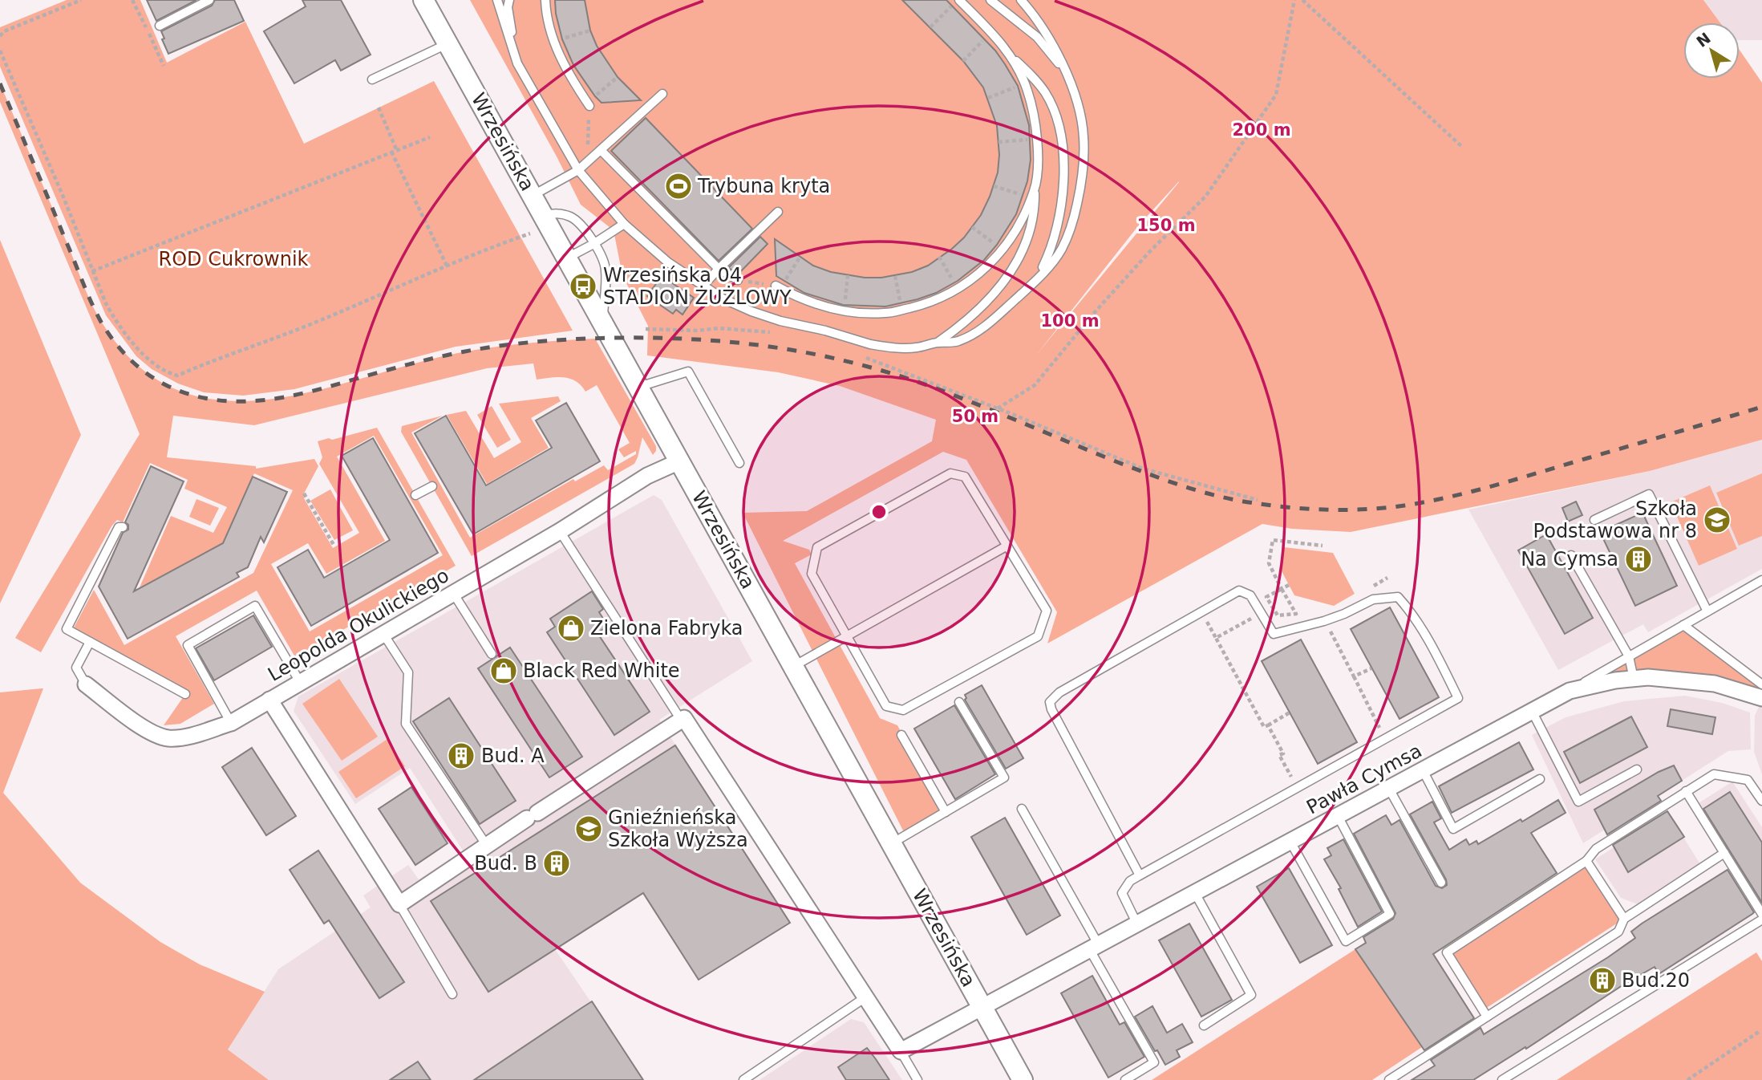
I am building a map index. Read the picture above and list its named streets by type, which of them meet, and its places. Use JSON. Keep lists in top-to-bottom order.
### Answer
{
  "streets": {
    "street": ["Wrzesińska", "Leopolda Okulickiego", "Pawła Cymsa"]
  },
  "crossings": [
    ["Wrzesińska", "Leopolda Okulickiego"],
    ["Wrzesińska", "Pawła Cymsa"]
  ],
  "parks": ["ROD Cukrownik"],
  "places": {
    "sports": ["Trybuna kryta"],
    "bus stop": ["Wrzesińska 04 STADION ŻUŻLOWY"],
    "school or university": ["Szkoła Podstawowa nr 8", "Gnieźnieńska Szkoła Wyższa"],
    "building": [
      "Na Cymsa",
      "Bud. A",
      "Bud. B",
      "Bud.20"
    ],
    "shop": ["Zielona Fabryka", "Black Red White"]
  },
  "north": "top left",
  "rings": [
    "200 m",
    "150 m",
    "100 m",
    "50 m"
  ]
}
